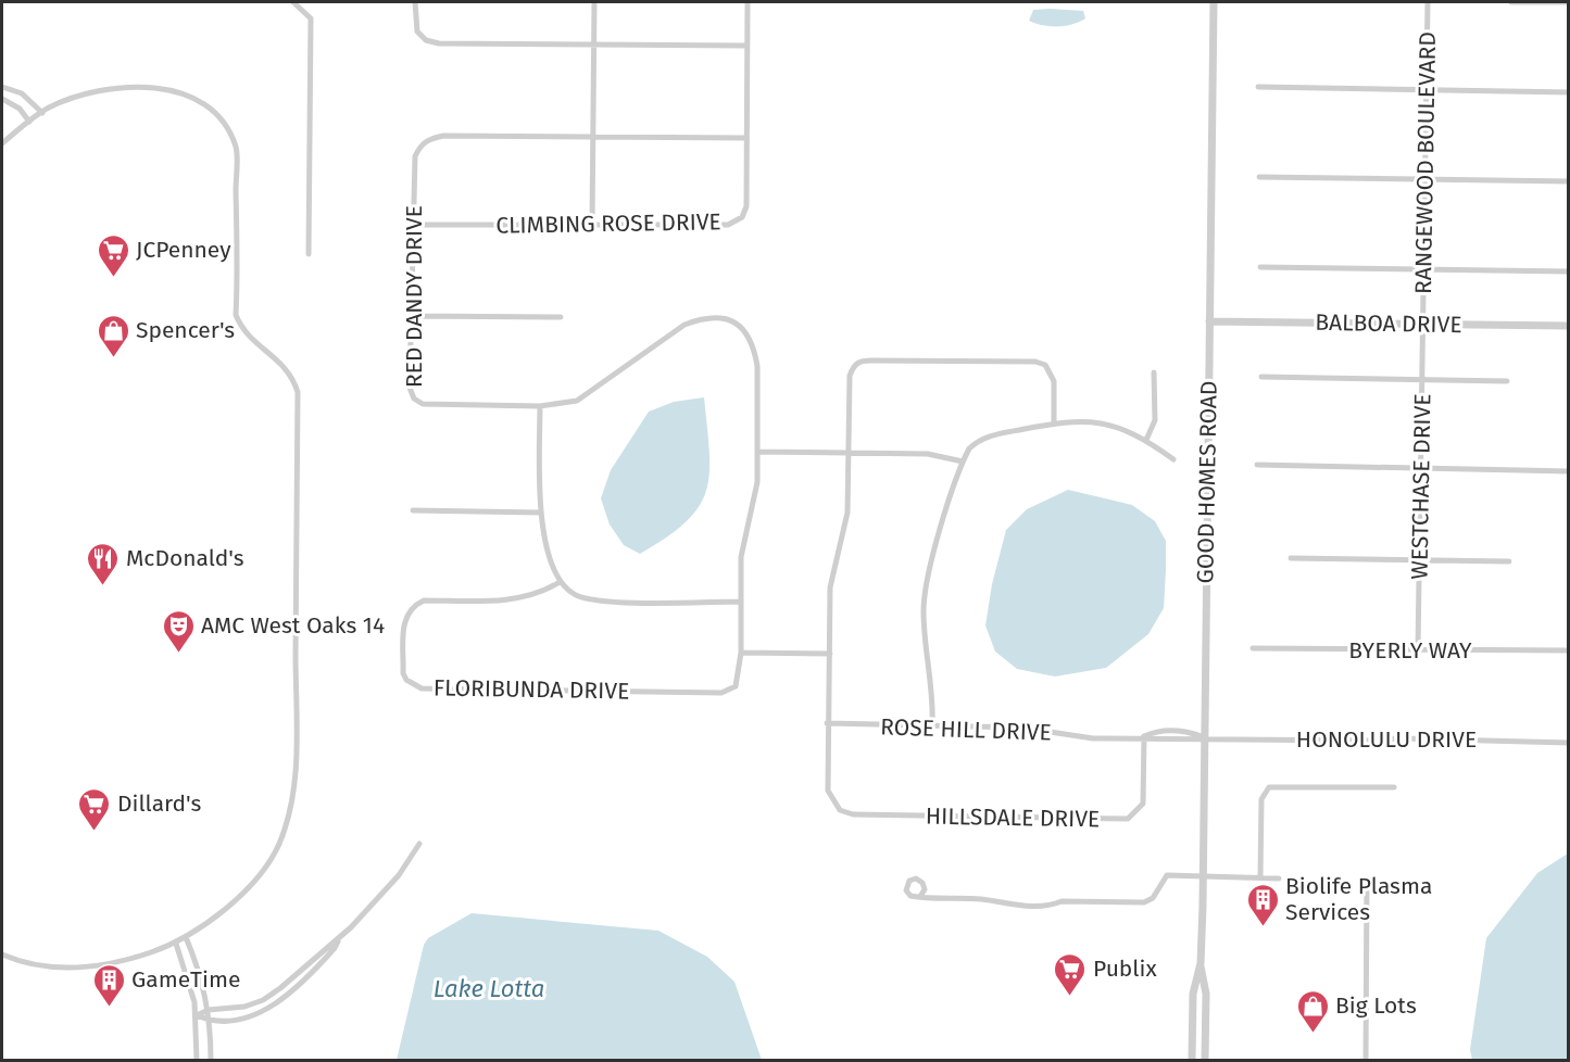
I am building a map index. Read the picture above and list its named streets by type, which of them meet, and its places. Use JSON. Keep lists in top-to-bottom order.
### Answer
{
  "streets": {
    "street": [
      "RANGEWOOD BOULEVARD",
      "CLIMBING ROSE DRIVE",
      "RED DANDY DRIVE",
      "BALBOA DRIVE",
      "GOOD HOMES ROAD",
      "WESTCHASE DRIVE",
      "BYERLY WAY",
      "FLORIBUNDA DRIVE",
      "ROSE HILL DRIVE",
      "HONOLULU DRIVE",
      "HILLSDALE DRIVE"
    ]
  },
  "crossings": [
    ["RANGEWOOD BOULEVARD", "BALBOA DRIVE"],
    ["RANGEWOOD BOULEVARD", "WESTCHASE DRIVE"],
    ["CLIMBING ROSE DRIVE", "RED DANDY DRIVE"],
    ["RED DANDY DRIVE", "FLORIBUNDA DRIVE"],
    ["BALBOA DRIVE", "GOOD HOMES ROAD"],
    ["BALBOA DRIVE", "WESTCHASE DRIVE"],
    ["GOOD HOMES ROAD", "ROSE HILL DRIVE"],
    ["GOOD HOMES ROAD", "HONOLULU DRIVE"],
    ["WESTCHASE DRIVE", "BYERLY WAY"],
    ["ROSE HILL DRIVE", "HONOLULU DRIVE"],
    ["ROSE HILL DRIVE", "HILLSDALE DRIVE"]
  ],
  "water": ["Lake Lotta"],
  "places": {
    "supermarket": ["JCPenney", "Dillard's", "Publix"],
    "shop": ["Spencer's", "Big Lots"],
    "restaurant": ["McDonald's"],
    "theatre": ["AMC West Oaks 14"],
    "building": ["Biolife Plasma Services", "GameTime"]
  }
}
